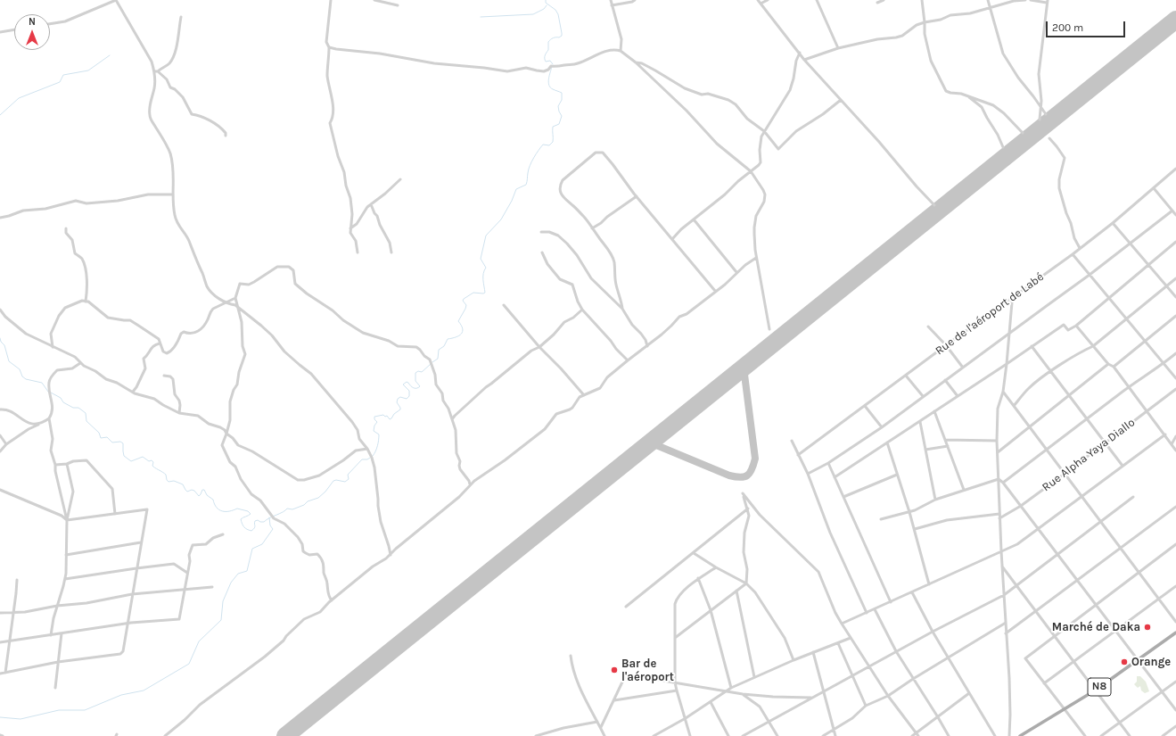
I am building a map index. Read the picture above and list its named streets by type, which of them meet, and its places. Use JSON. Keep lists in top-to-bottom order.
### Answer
{
  "streets": {
    "main road": ["N8"],
    "street": ["Rue de l'aéroport de Labé", "Rue Alpha Yaya Diallo"]
  },
  "places": ["Marché de Daka", "Orange", "Bar de l'aéroport"],
  "scale_bar": "200 m",
  "north": "top"
}
